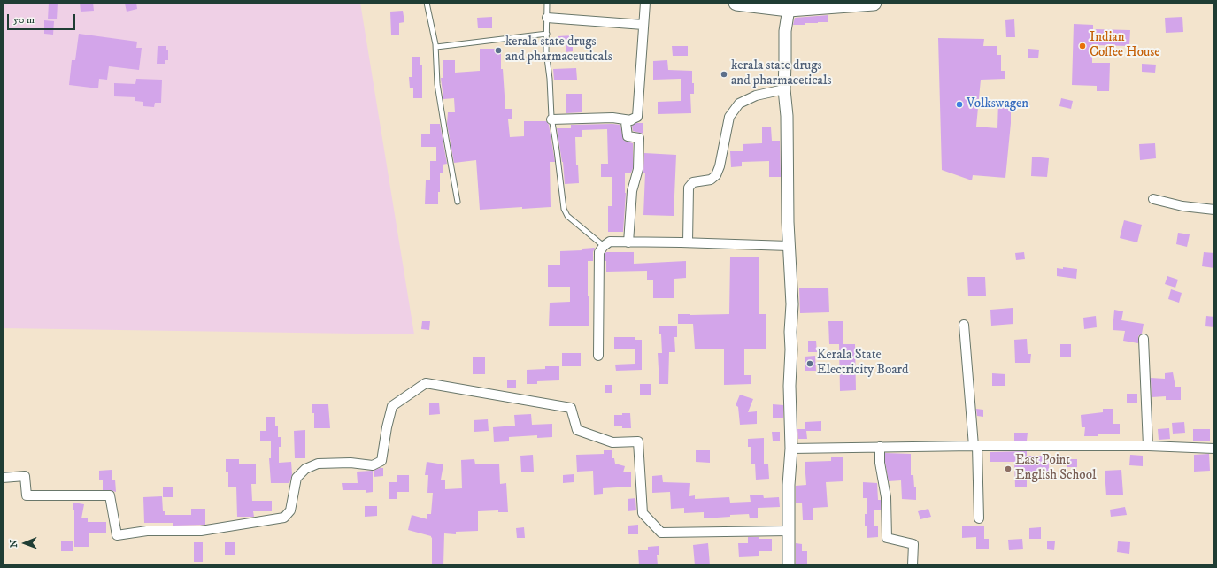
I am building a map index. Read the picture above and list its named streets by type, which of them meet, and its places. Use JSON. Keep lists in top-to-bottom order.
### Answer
{
  "places": [
    "Indian Coffee House",
    "kerala state drugs and pharmaceuticals",
    "kerala state drugs and pharmaceticals",
    "Volkswagen",
    "Kerala State Electricity Board",
    "East Point English School"
  ],
  "scale_bar": "50 m",
  "north": "left"
}
